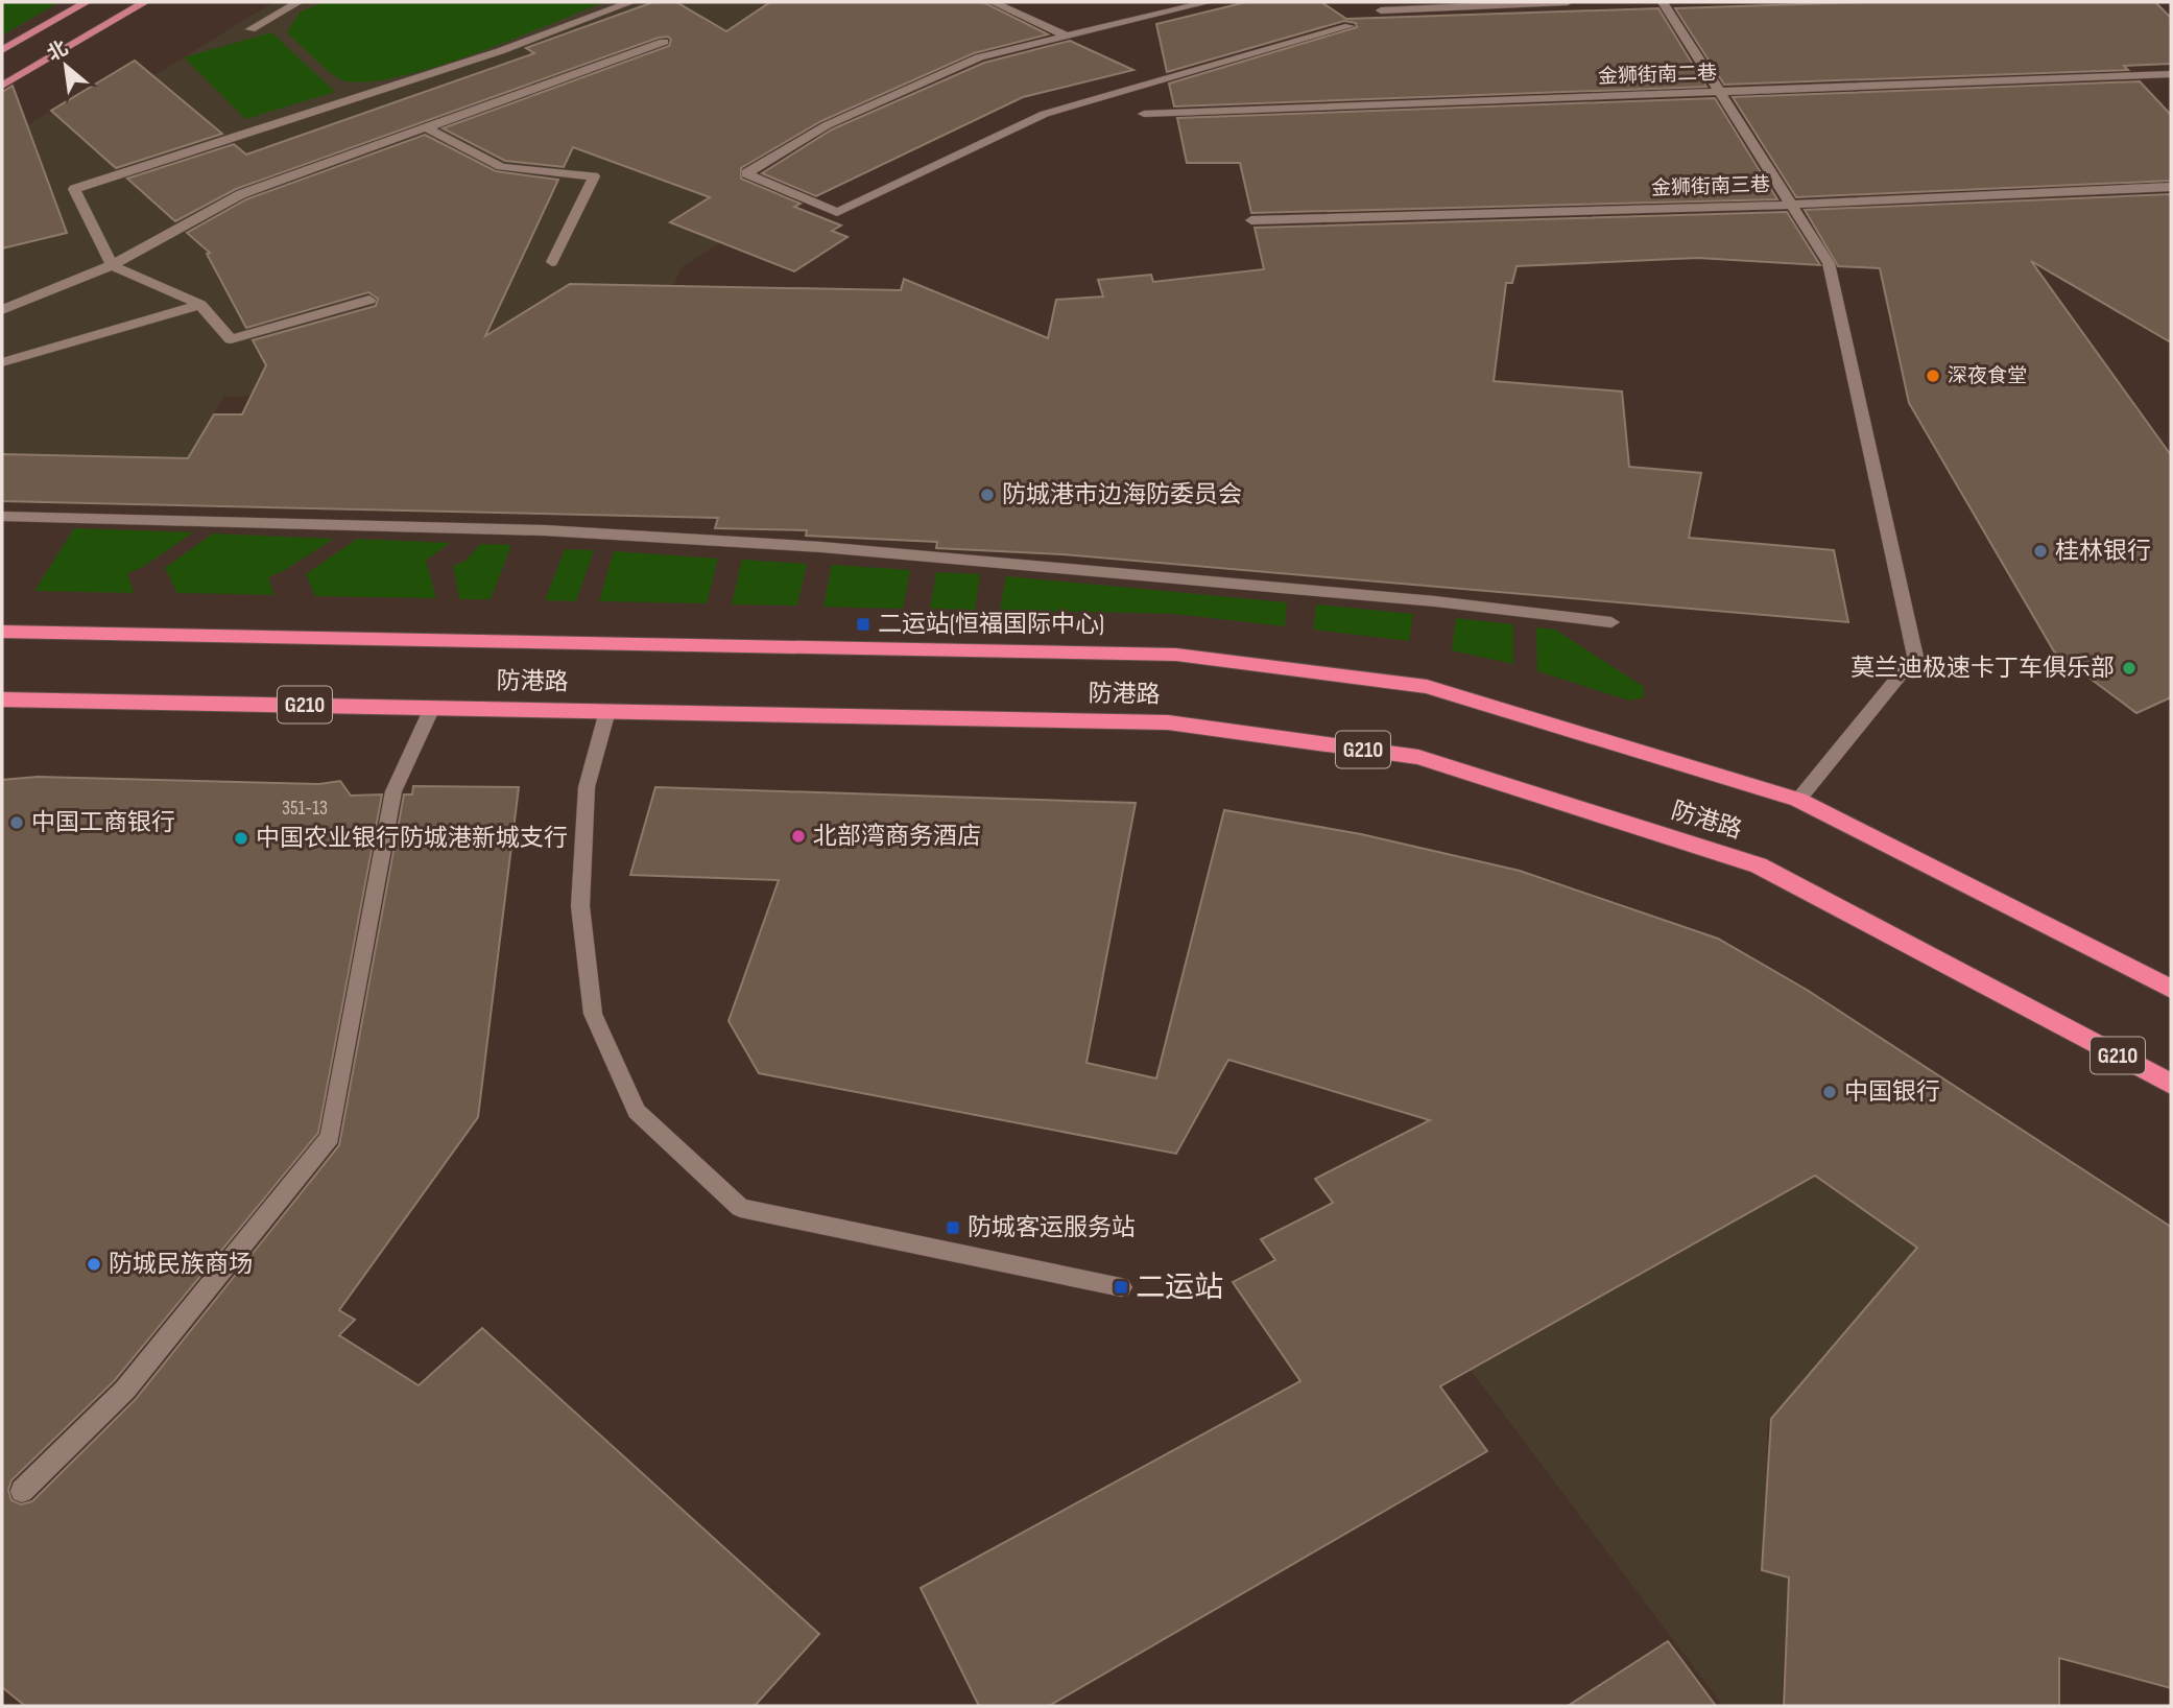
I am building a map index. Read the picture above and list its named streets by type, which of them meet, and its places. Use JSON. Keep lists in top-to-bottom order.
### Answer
{
  "streets": {
    "highway": ["防港路", "G210"],
    "street": ["金狮街南二巷", "金狮街南三巷"]
  },
  "places": {
    "other": [
      "深夜食堂",
      "防城港市边海防委员会",
      "桂林银行",
      "莫兰迪极速卡丁车俱乐部",
      "中国工商银行",
      "北部湾商务酒店",
      "中国农业银行防城港新城支行",
      "中国银行",
      "防城民族商场"
    ],
    "transit": ["二运站(恒福国际中心)", "防城客运服务站", "二运站"]
  },
  "house_numbers": ["351-13"],
  "north": "top left"
}
